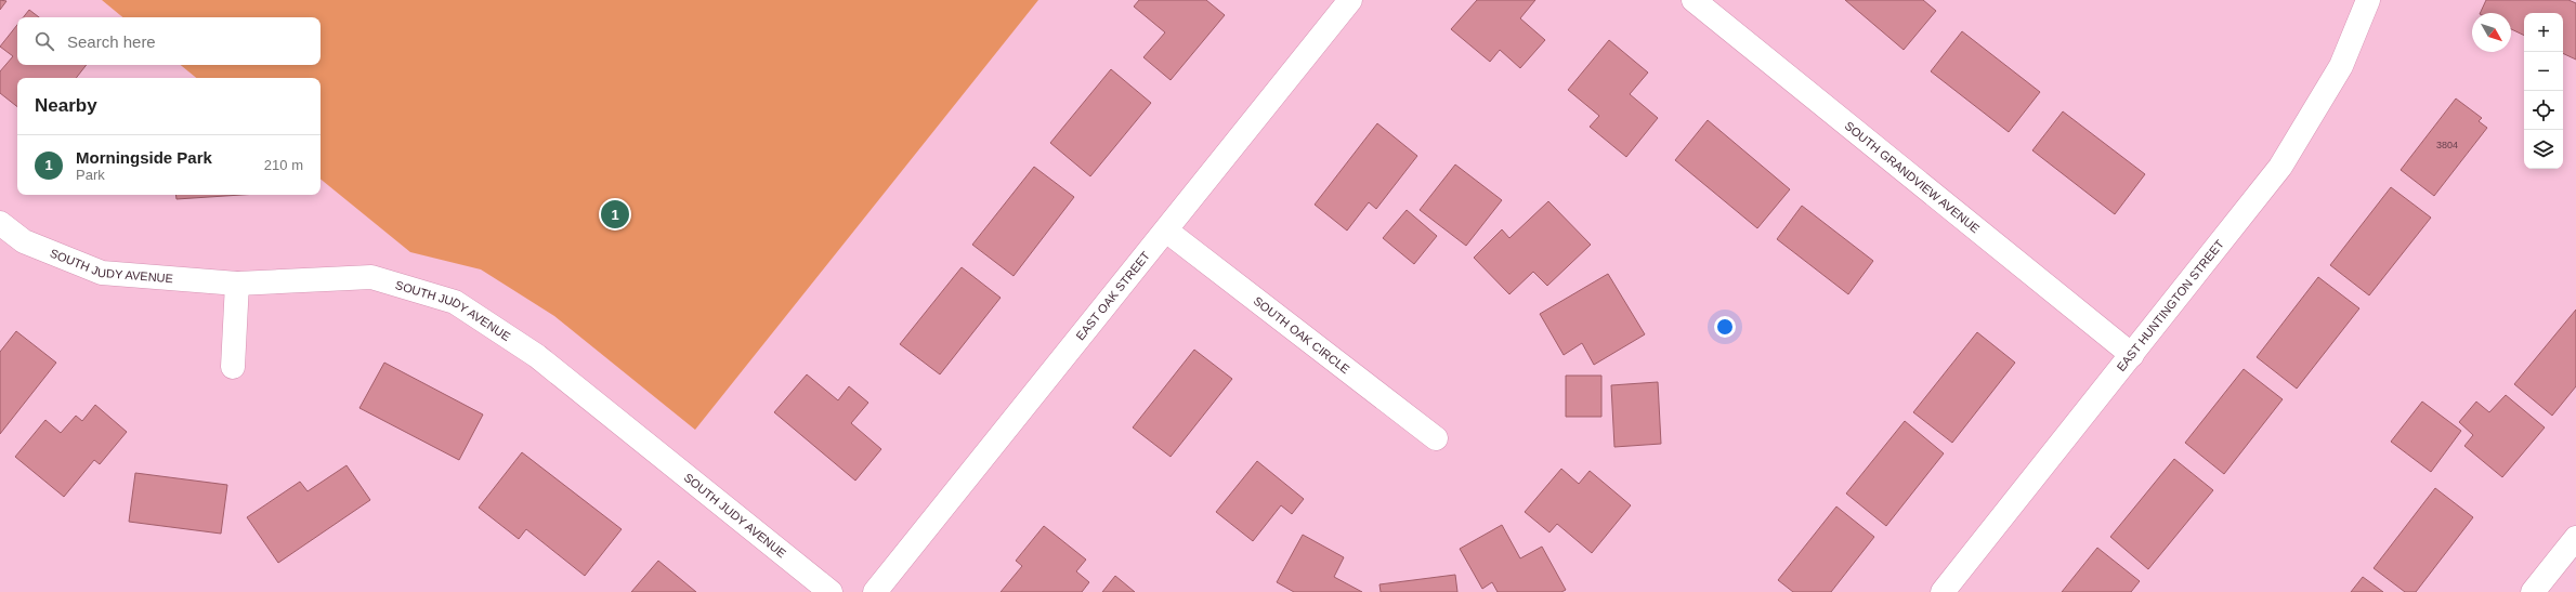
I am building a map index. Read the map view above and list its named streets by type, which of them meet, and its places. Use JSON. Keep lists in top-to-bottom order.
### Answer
{
  "streets": {
    "street": [
      "SOUTH GRANDVIEW AVENUE",
      "SOUTH JUDY AVENUE",
      "EAST OAK STREET",
      "EAST HUNTINGTON STREET",
      "SOUTH OAK CIRCLE"
    ]
  },
  "crossings": [
    ["SOUTH GRANDVIEW AVENUE", "EAST HUNTINGTON STREET"],
    ["EAST OAK STREET", "SOUTH OAK CIRCLE"]
  ],
  "house_numbers": ["3804"],
  "north": "bottom right",
  "page": {
    "map_buttons": ["+", "−"],
    "search": "Search here",
    "heading": "Nearby",
    "list": [
      {
        "mark": "1",
        "name": "Morningside Park",
        "note": "Park",
        "value": "210 m"
      }
    ],
    "pins": "1"
  }
}
